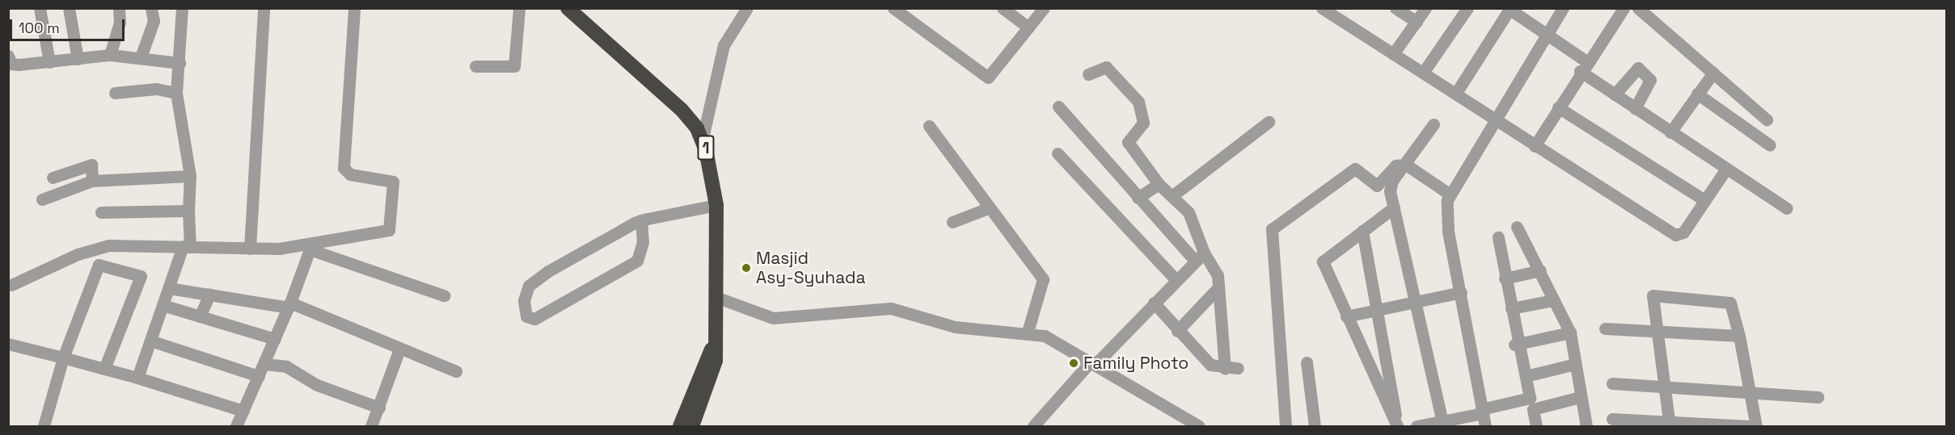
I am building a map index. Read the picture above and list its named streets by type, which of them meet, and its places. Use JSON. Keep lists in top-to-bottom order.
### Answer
{
  "streets": {
    "highway": ["1"]
  },
  "places": ["Masjid Asy-Syuhada", "Family Photo"],
  "scale_bar": "100 m"
}
